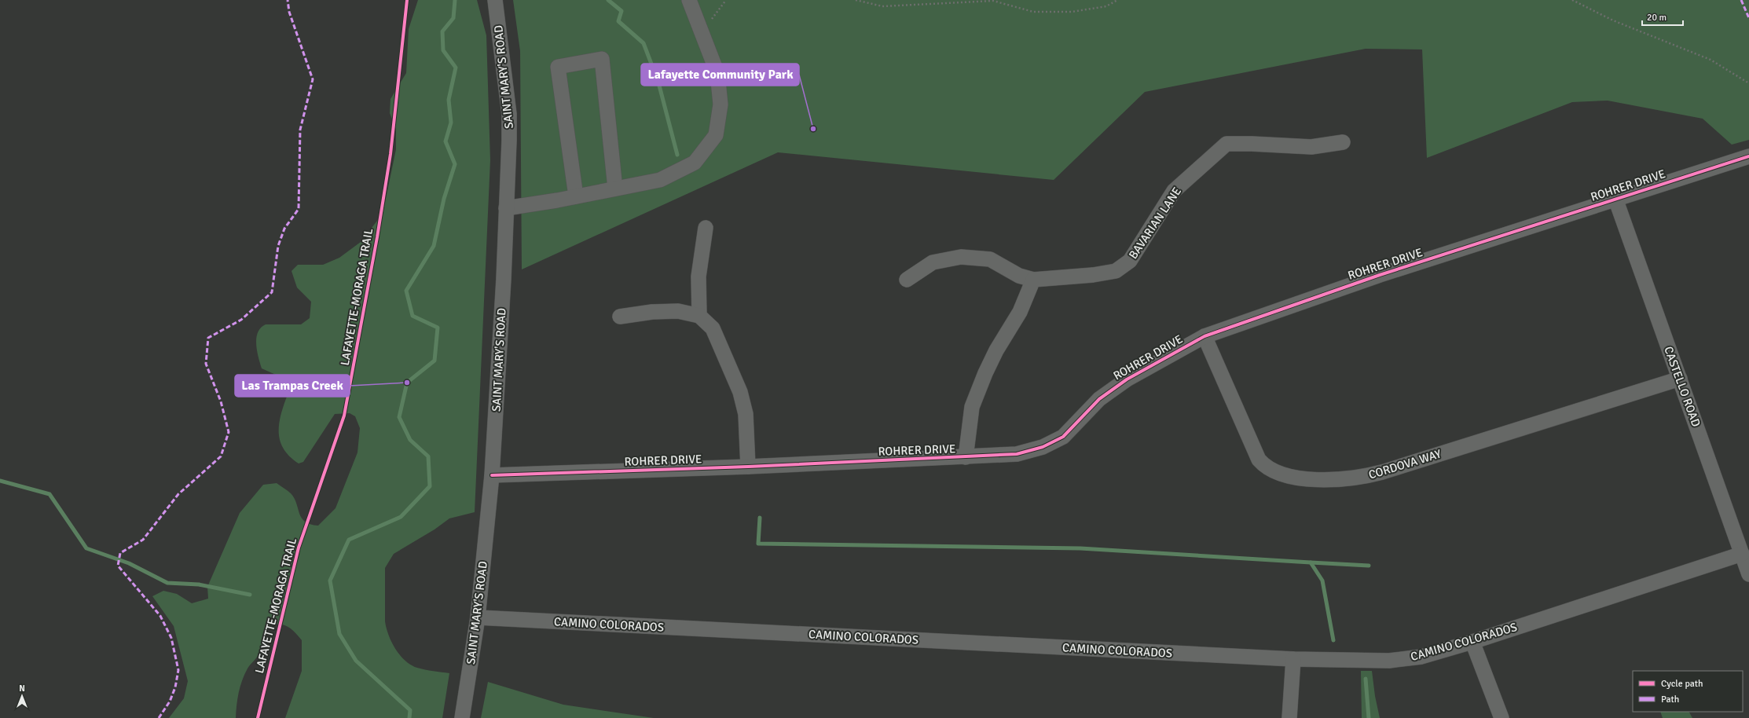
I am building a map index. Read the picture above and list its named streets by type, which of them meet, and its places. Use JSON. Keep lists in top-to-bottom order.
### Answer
{
  "streets": {
    "street": [
      "SAINT MARY'S ROAD",
      "ROHRER DRIVE",
      "BAVARIAN LANE",
      "CASTELLO ROAD",
      "CORDOVA WAY",
      "CAMINO COLORADOS"
    ],
    "cycle path": ["LAFAYETTE-MORAGA TRAIL"]
  },
  "crossings": [
    ["SAINT MARY'S ROAD", "ROHRER DRIVE"],
    ["SAINT MARY'S ROAD", "CAMINO COLORADOS"],
    ["ROHRER DRIVE", "CASTELLO ROAD"],
    ["ROHRER DRIVE", "CORDOVA WAY"],
    ["CASTELLO ROAD", "CORDOVA WAY"],
    ["CASTELLO ROAD", "CAMINO COLORADOS"]
  ],
  "places": ["Lafayette Community Park", "Las Trampas Creek"],
  "legend": ["Cycle path", "Path"],
  "scale_bar": "20 m",
  "north": "top"
}
